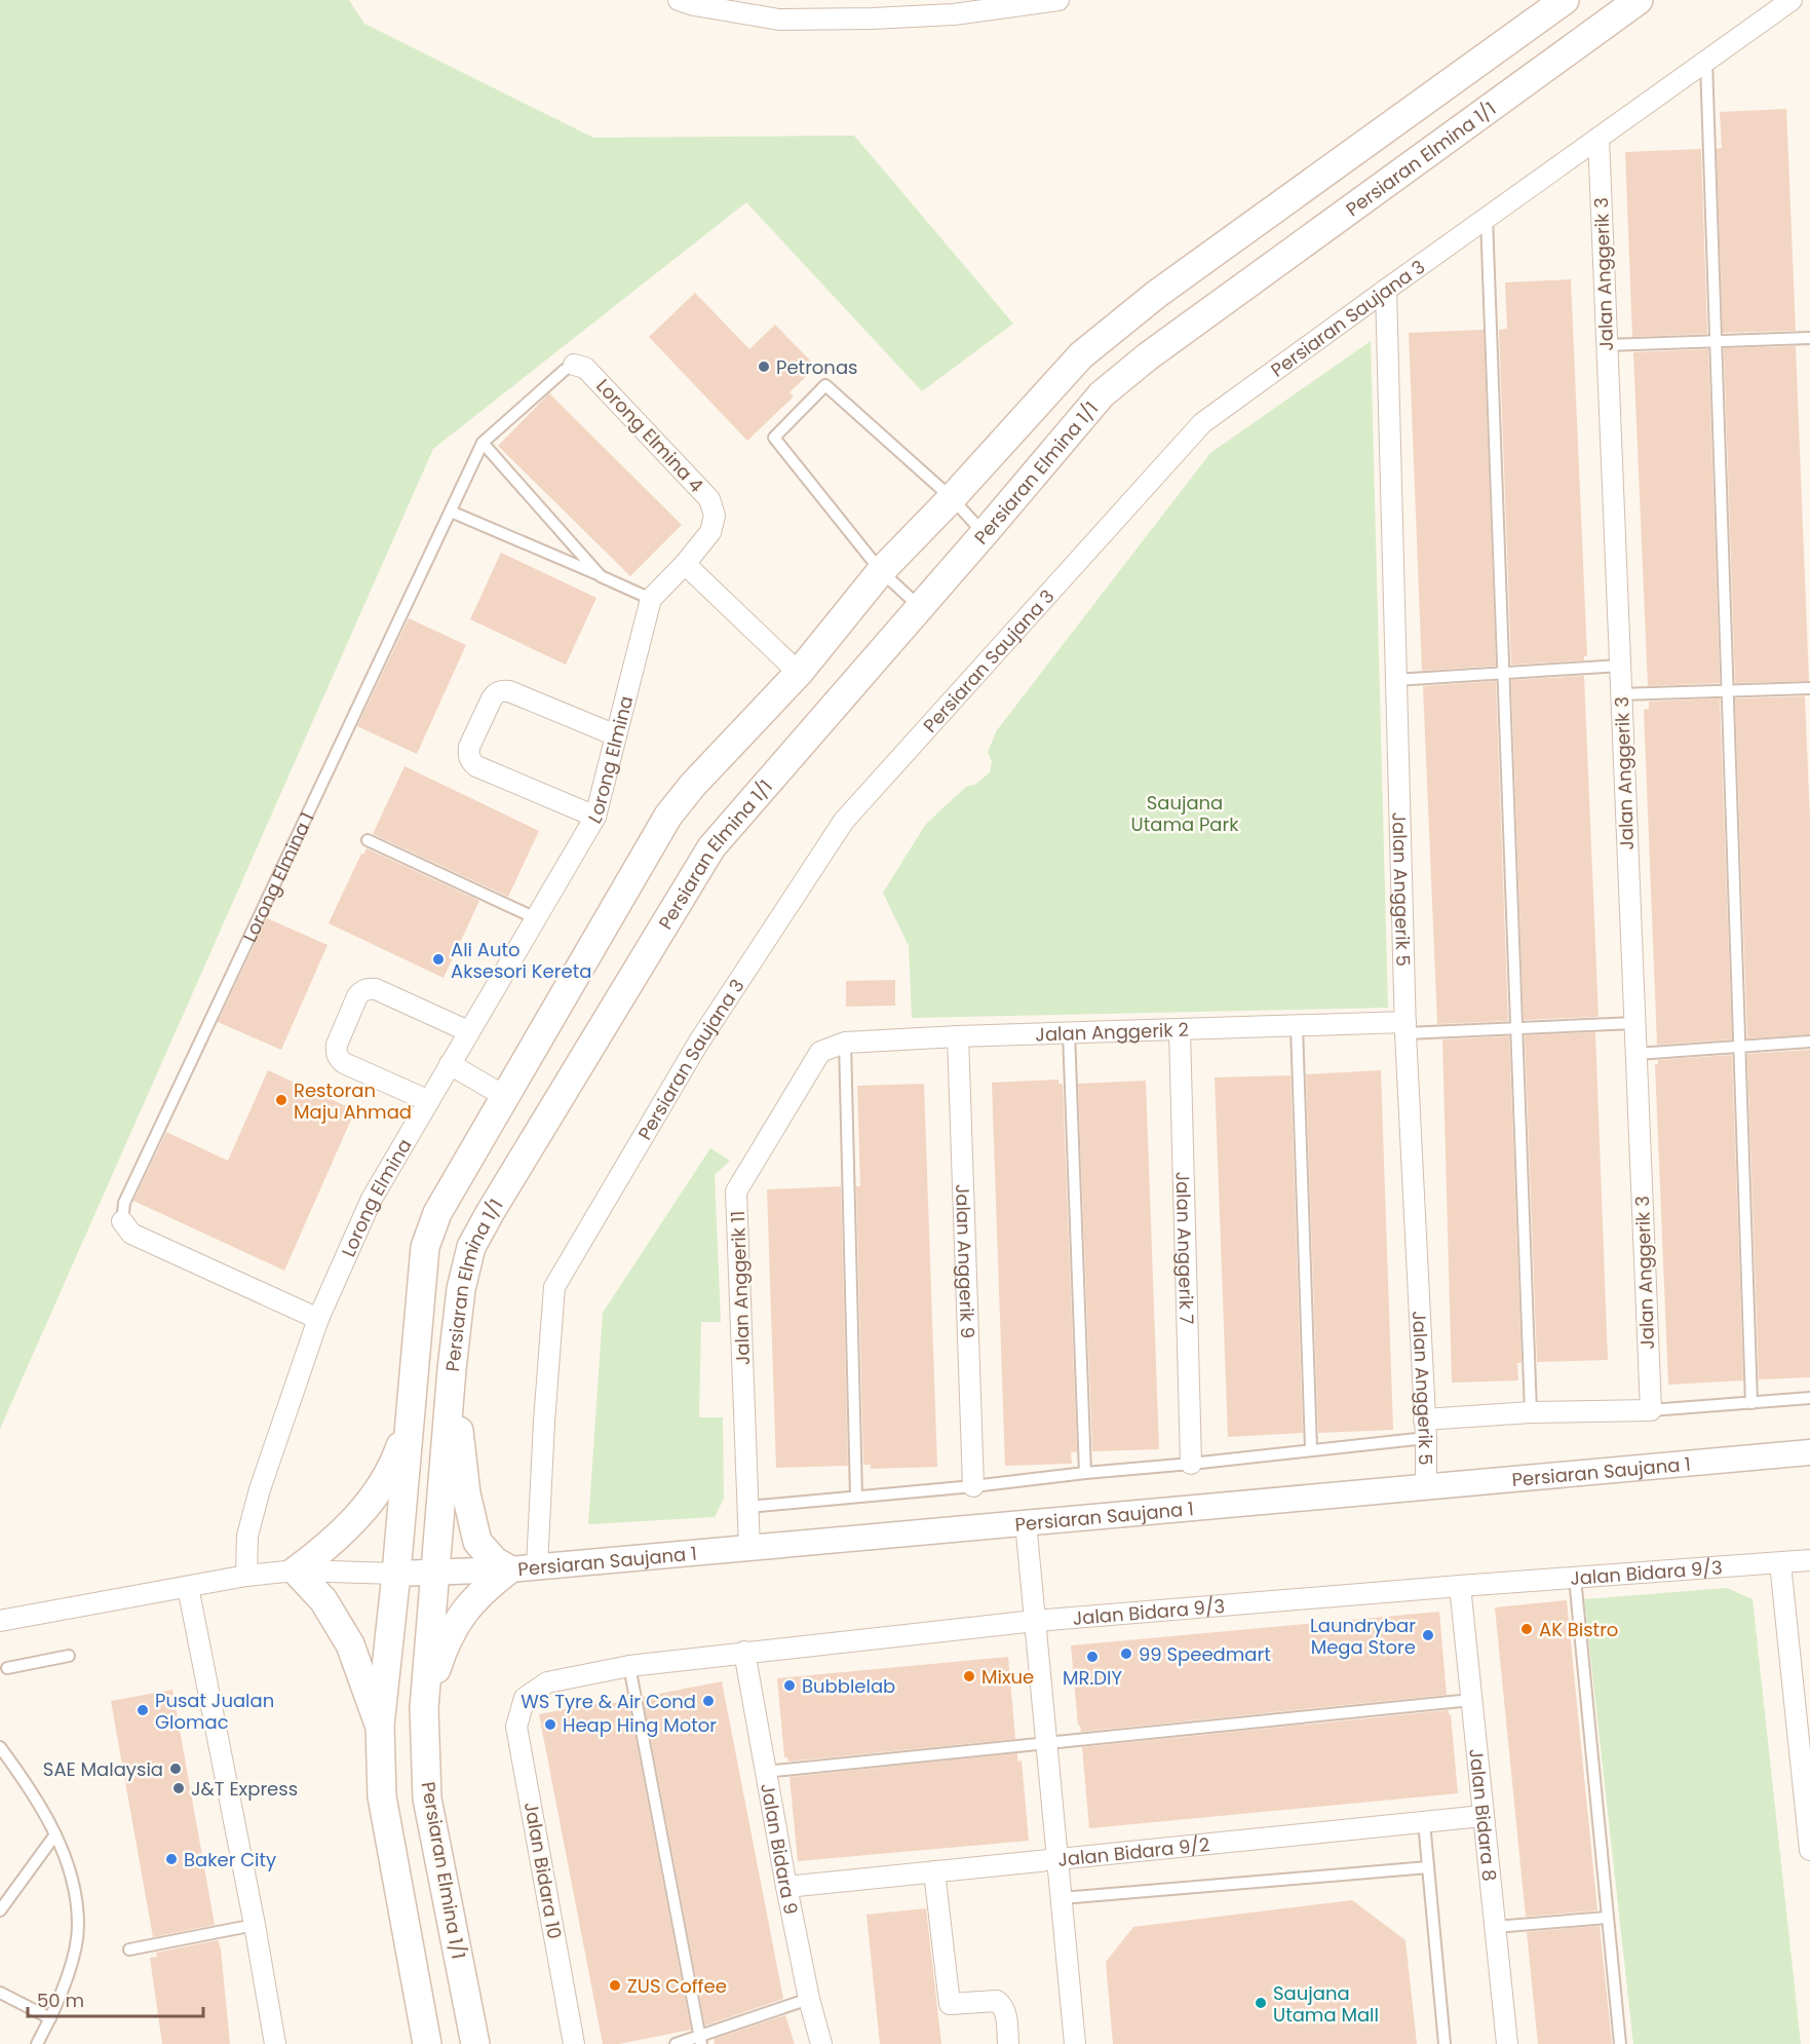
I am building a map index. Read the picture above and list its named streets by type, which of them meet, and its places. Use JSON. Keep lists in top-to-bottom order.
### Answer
{
  "streets": {
    "main road": ["Persiaran Elmina 1/1"],
    "street": [
      "Jalan Anggerik 3",
      "Persiaran Saujana 3",
      "Lorong Elmina 4",
      "Lorong Elmina",
      "Lorong Elmina 1",
      "Jalan Anggerik 5",
      "Jalan Anggerik 2",
      "Jalan Anggerik 7",
      "Jalan Anggerik 9",
      "Jalan Anggerik 11",
      "Persiaran Saujana 1",
      "Jalan Bidara 9/3",
      "Jalan Bidara 8",
      "Jalan Bidara 9",
      "Jalan Bidara 9/2",
      "Jalan Bidara 10"
    ]
  },
  "crossings": [
    ["Persiaran Elmina 1/1", "Persiaran Saujana 1"],
    ["Jalan Anggerik 3", "Persiaran Saujana 3"],
    ["Persiaran Saujana 3", "Jalan Anggerik 5"],
    ["Persiaran Saujana 3", "Persiaran Saujana 1"],
    ["Lorong Elmina 4", "Lorong Elmina"],
    ["Lorong Elmina 4", "Lorong Elmina 1"],
    ["Lorong Elmina", "Lorong Elmina 1"],
    ["Jalan Anggerik 5", "Jalan Anggerik 2"],
    ["Jalan Anggerik 5", "Persiaran Saujana 1"],
    ["Jalan Anggerik 2", "Jalan Anggerik 7"],
    ["Jalan Anggerik 2", "Jalan Anggerik 9"],
    ["Jalan Anggerik 2", "Jalan Anggerik 11"],
    ["Jalan Anggerik 11", "Persiaran Saujana 1"],
    ["Jalan Bidara 9/3", "Jalan Bidara 8"],
    ["Jalan Bidara 9/3", "Jalan Bidara 9"],
    ["Jalan Bidara 9/3", "Jalan Bidara 10"],
    ["Jalan Bidara 8", "Jalan Bidara 9/2"],
    ["Jalan Bidara 9", "Jalan Bidara 9/2"]
  ],
  "parks": ["Saujana Utama Park"],
  "places": [
    "Petronas",
    "Ali Auto Aksesori Kereta",
    "Restoran Maju Ahmad",
    "AK Bistro",
    "Laundrybar Mega Store",
    "99 Speedmart",
    "MR.DIY",
    "Mixue",
    "Bubblelab",
    "WS Tyre & Air Cond",
    "Pusat Jualan Glomac",
    "Heap Hing Motor",
    "SAE Malaysia",
    "J&T Express",
    "Baker City",
    "ZUS Coffee",
    "Saujana Utama Mall"
  ],
  "scale_bar": "50 m"
}
